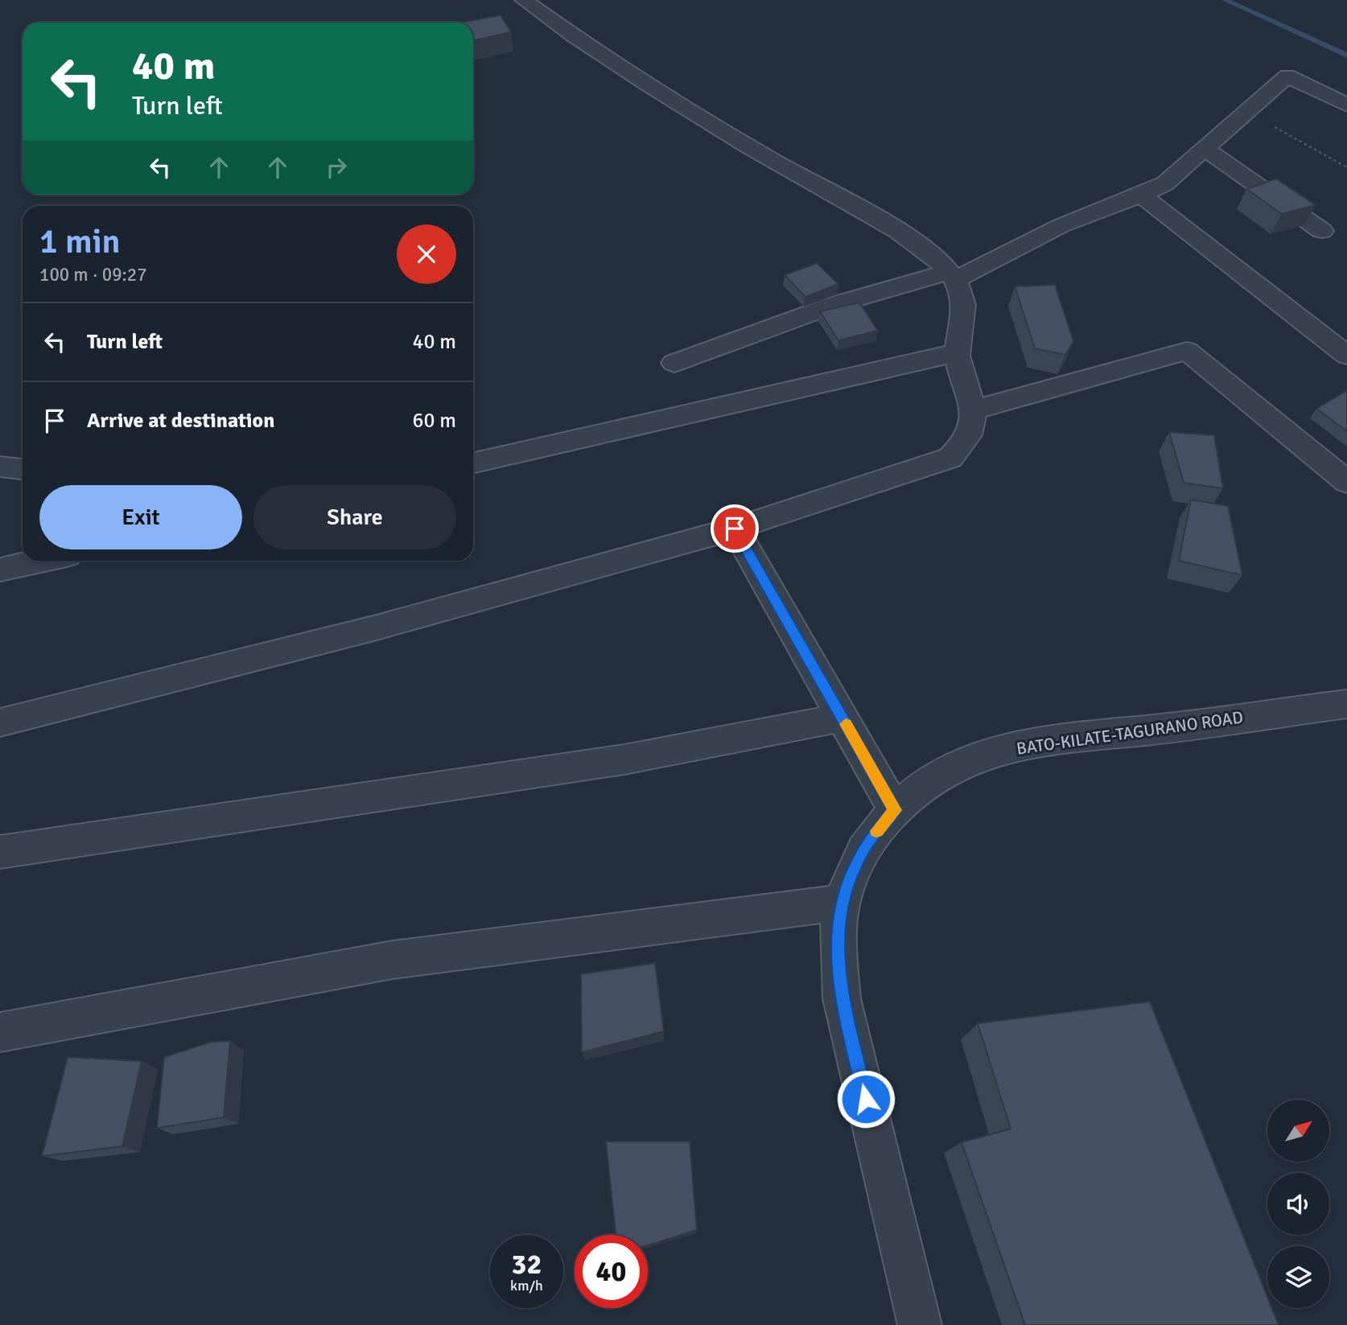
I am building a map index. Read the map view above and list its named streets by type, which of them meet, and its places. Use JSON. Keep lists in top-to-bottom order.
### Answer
{
  "streets": {
    "street": ["BATO-KILATE-TAGURANO ROAD"]
  },
  "north": "top right",
  "page": {
    "turn": ["40 m", "Turn left"],
    "heading": ["1 min", "100 m · 09:27"],
    "list": [
      {
        "name": "Turn left",
        "value": "40 m"
      },
      {
        "name": "Arrive at destination",
        "value": "60 m"
      }
    ],
    "buttons": ["Exit", "Share"],
    "speed": "32 km/h",
    "limit": "40"
  }
}
